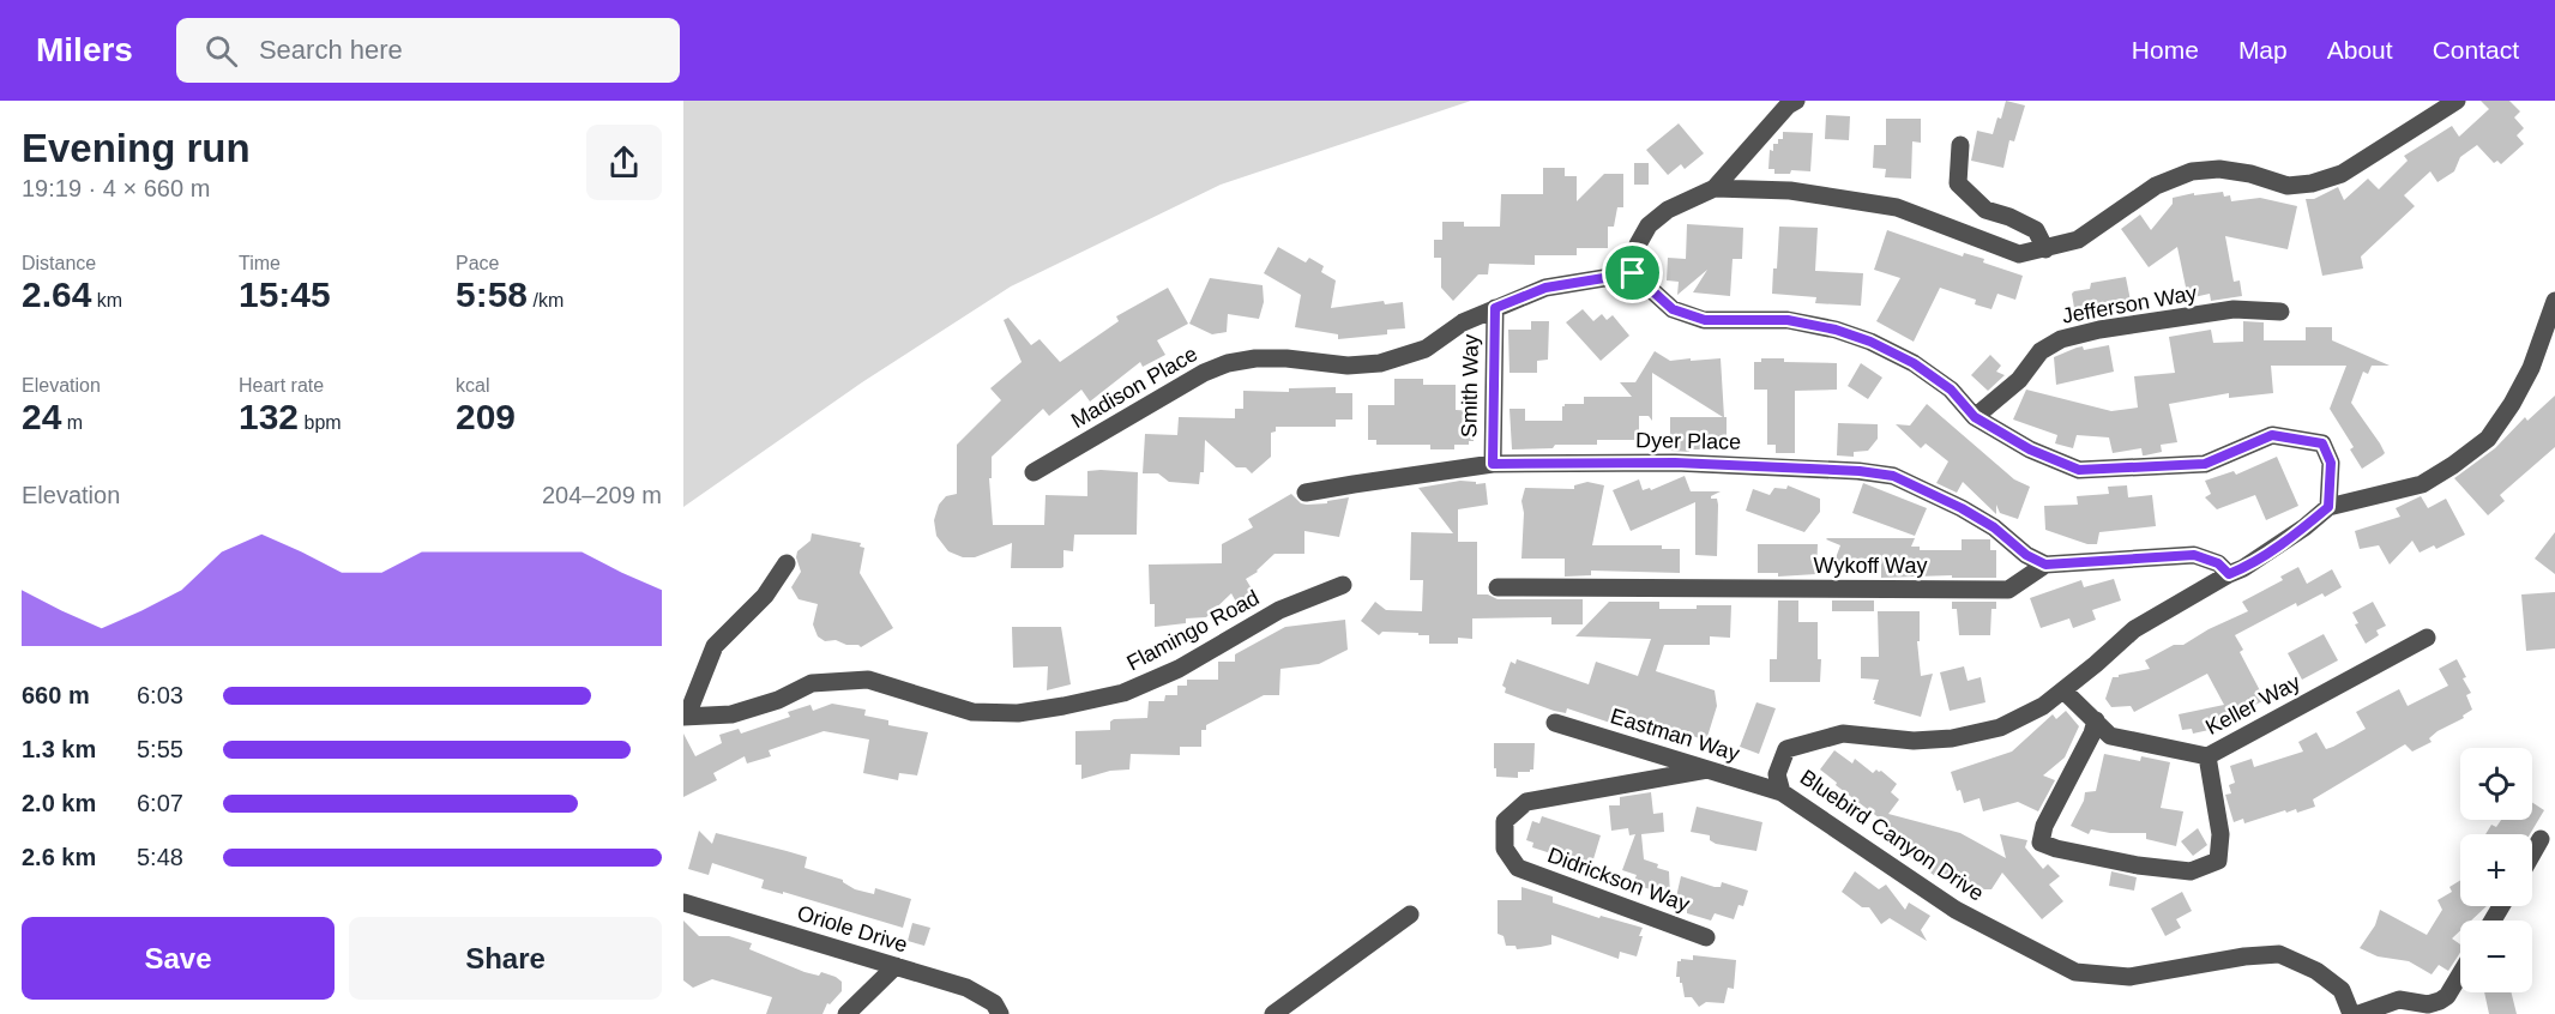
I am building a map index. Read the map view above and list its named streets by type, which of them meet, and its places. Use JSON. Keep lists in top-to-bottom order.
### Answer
{
  "streets": {
    "street": [
      "Jefferson Way",
      "Smith Way",
      "Madison Place",
      "Dyer Place",
      "Wykoff Way",
      "Flamingo Road",
      "Keller Way",
      "Eastman Way",
      "Bluebird Canyon Drive",
      "Didrickson Way",
      "Oriole Drive"
    ]
  },
  "crossings": [
    ["Smith Way", "Madison Place"],
    ["Smith Way", "Dyer Place"],
    ["Dyer Place", "Wykoff Way"],
    ["Keller Way", "Bluebird Canyon Drive"],
    ["Eastman Way", "Bluebird Canyon Drive"],
    ["Eastman Way", "Didrickson Way"]
  ],
  "page": {
    "header": "Milers",
    "search": "Search here",
    "nav": [
      "Home",
      "Map",
      "About",
      "Contact"
    ],
    "heading": ["Evening run", "19:19 · 4 × 660 m"],
    "stats": [
      ["Distance", "2.64 km"],
      ["Time", "15:45"],
      ["Pace", "5:58 /km"],
      ["Elevation", "24 m"],
      ["Heart rate", "132 bpm"],
      ["kcal", "209"]
    ],
    "chart": ["Elevation", "204–209 m"],
    "list": [
      {
        "name": "660 m",
        "note": "6:03"
      },
      {
        "name": "1.3 km",
        "note": "5:55"
      },
      {
        "name": "2.0 km",
        "note": "6:07"
      },
      {
        "name": "2.6 km",
        "note": "5:48"
      }
    ],
    "map_buttons": ["+", "−"],
    "buttons": ["Save", "Share"]
  }
}
